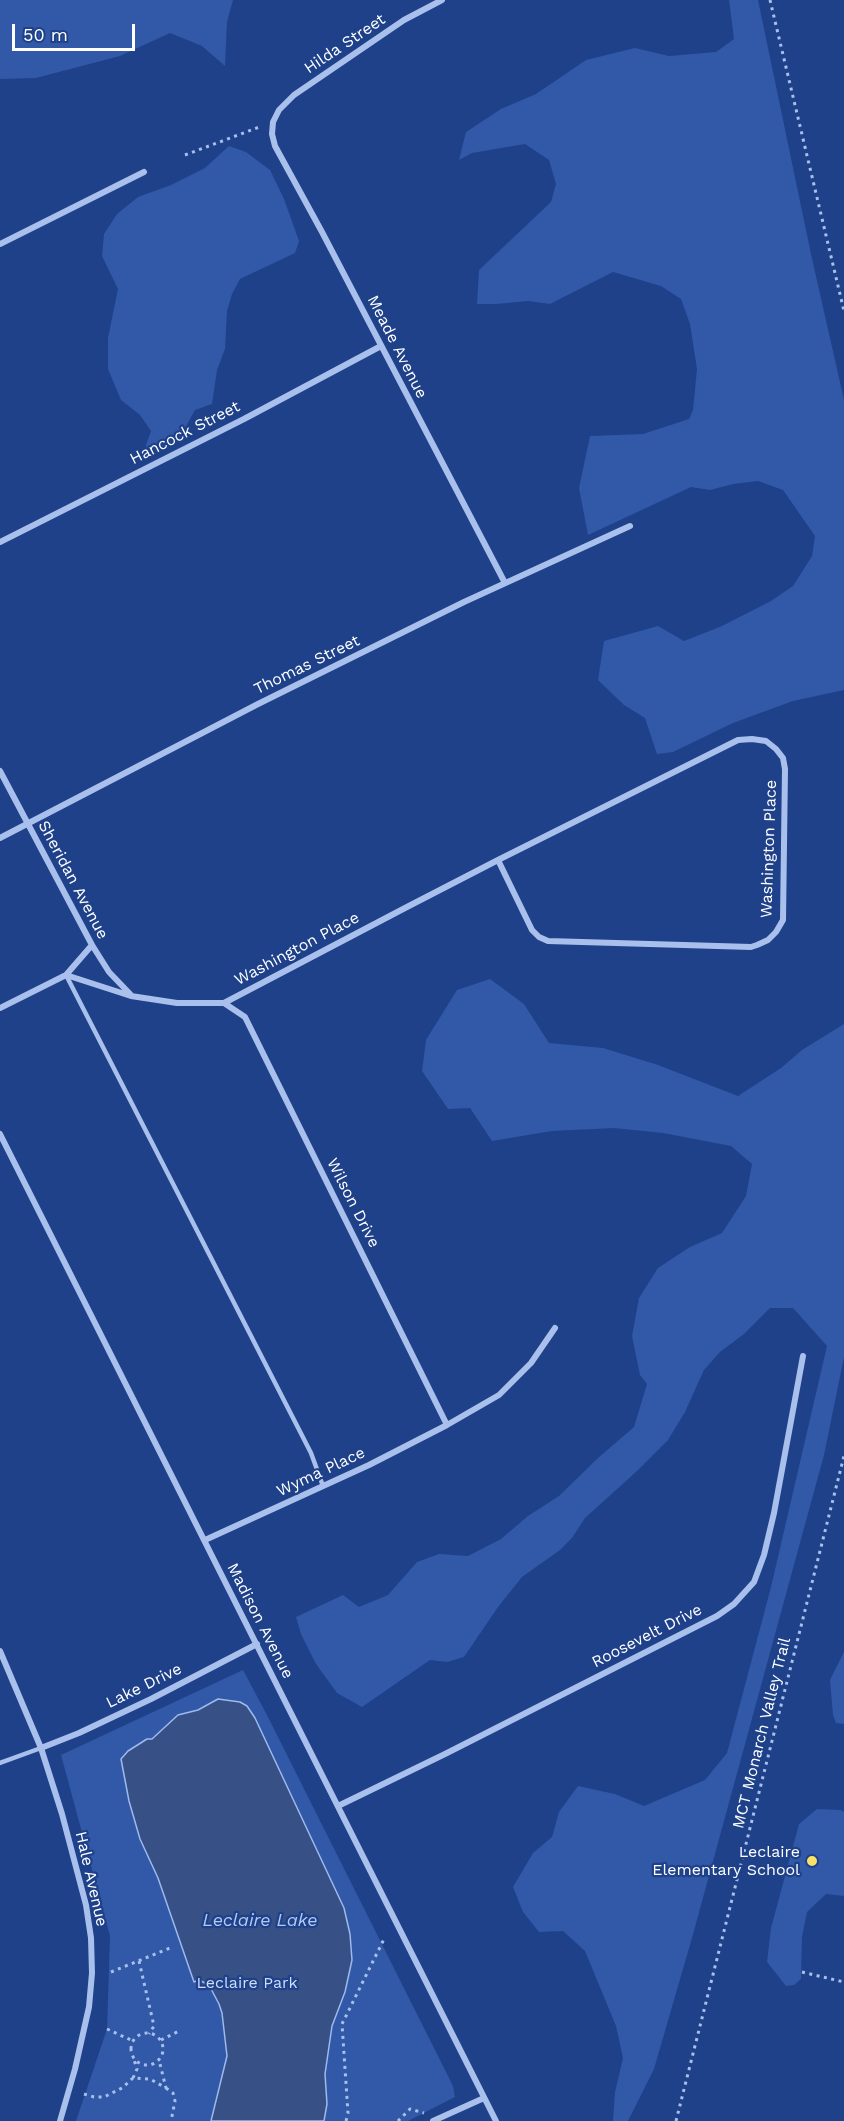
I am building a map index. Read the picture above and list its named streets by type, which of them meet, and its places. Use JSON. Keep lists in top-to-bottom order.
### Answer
{
  "streets": {
    "street": [
      "Hilda Street",
      "Meade Avenue",
      "Hancock Street",
      "Thomas Street",
      "Washington Place",
      "Sheridan Avenue",
      "Wilson Drive",
      "Wyma Place",
      "Madison Avenue",
      "Roosevelt Drive",
      "Lake Drive",
      "Hale Avenue"
    ],
    "path": ["MCT Monarch Valley Trail"]
  },
  "crossings": [
    ["Hilda Street", "Meade Avenue"],
    ["Meade Avenue", "Hancock Street"],
    ["Meade Avenue", "Thomas Street"],
    ["Thomas Street", "Sheridan Avenue"],
    ["Washington Place", "Sheridan Avenue"],
    ["Washington Place", "Wilson Drive"],
    ["Wilson Drive", "Wyma Place"],
    ["Wyma Place", "Madison Avenue"],
    ["Madison Avenue", "Roosevelt Drive"],
    ["Madison Avenue", "Lake Drive"],
    ["Lake Drive", "Hale Avenue"]
  ],
  "water": ["Leclaire Lake"],
  "parks": ["Leclaire Park"],
  "places": ["Leclaire Elementary School"],
  "scale_bar": "50 m"
}
